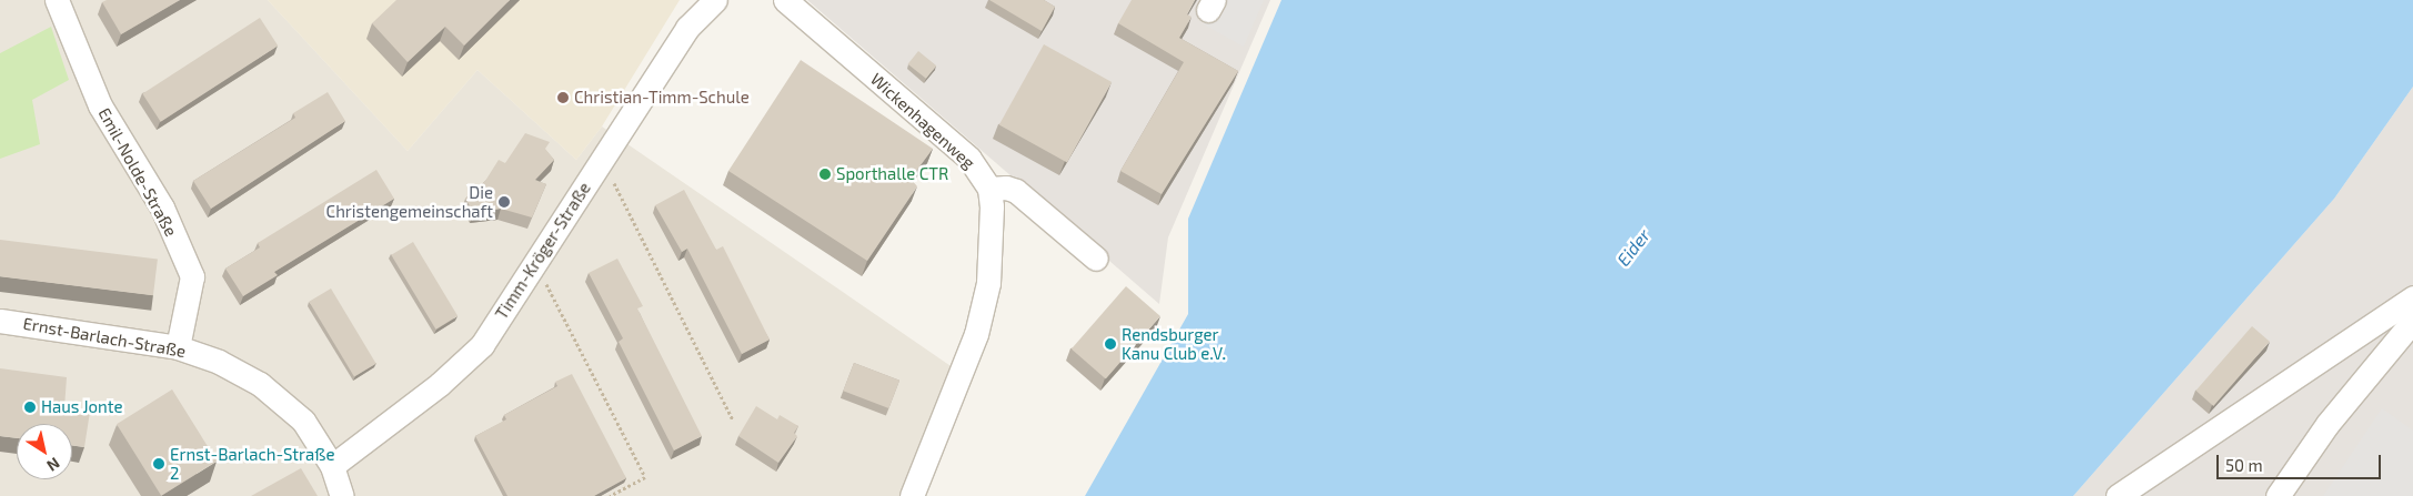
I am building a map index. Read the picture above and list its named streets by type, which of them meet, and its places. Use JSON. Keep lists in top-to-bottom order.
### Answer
{
  "streets": {
    "street": [
      "Wickenhagenweg",
      "Emil-Nolde-Straße",
      "Timm-Kröger-Straße",
      "Ernst-Barlach-Straße"
    ]
  },
  "crossings": [
    ["Emil-Nolde-Straße", "Ernst-Barlach-Straße"],
    ["Timm-Kröger-Straße", "Ernst-Barlach-Straße"]
  ],
  "water": ["Eider"],
  "places": [
    "Christian-Timm-Schule",
    "Sporthalle CTR",
    "Die Christengemeinschaft",
    "Rendsburger Kanu Club e.V.",
    "Haus Jonte",
    "Ernst-Barlach-Straße 2"
  ],
  "scale_bar": "50 m",
  "north": "bottom right"
}
